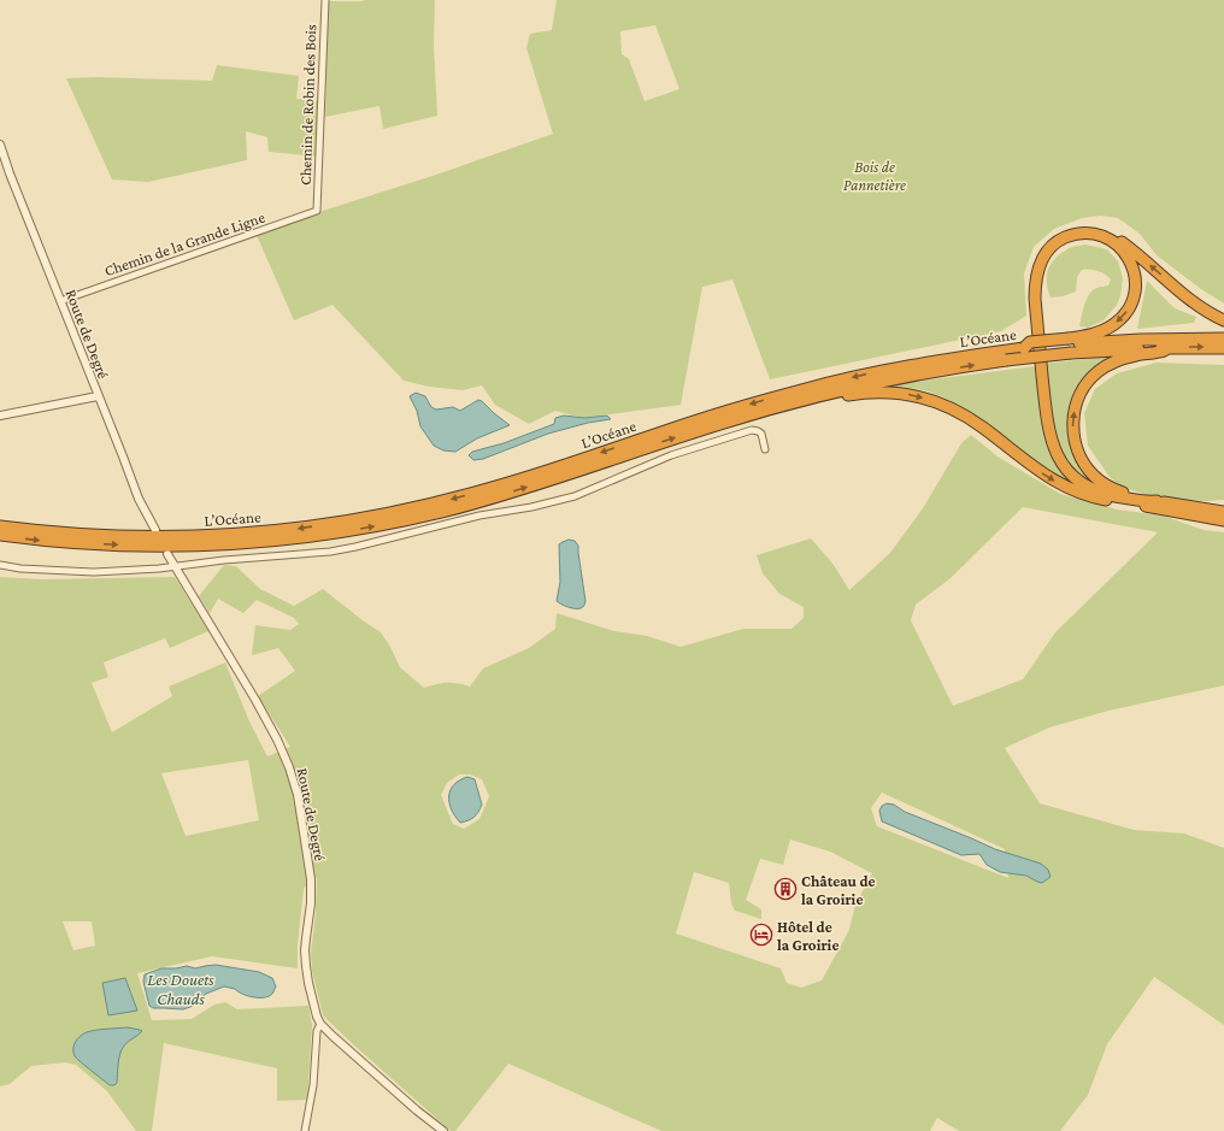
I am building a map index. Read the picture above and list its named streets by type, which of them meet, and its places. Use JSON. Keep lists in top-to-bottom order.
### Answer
{
  "streets": {
    "highway": ["L’Océane"],
    "street": ["Chemin de Robin des Bois", "Chemin de la Grande Ligne", "Route de Degré"]
  },
  "crossings": [
    ["Chemin de Robin des Bois", "Chemin de la Grande Ligne"],
    ["Chemin de la Grande Ligne", "Route de Degré"]
  ],
  "water": ["Les Douets Chauds"],
  "parks": ["Bois de Pannetière"],
  "places": {
    "building": ["Château de la Groirie"],
    "hotel": ["Hôtel de la Groirie"]
  }
}
